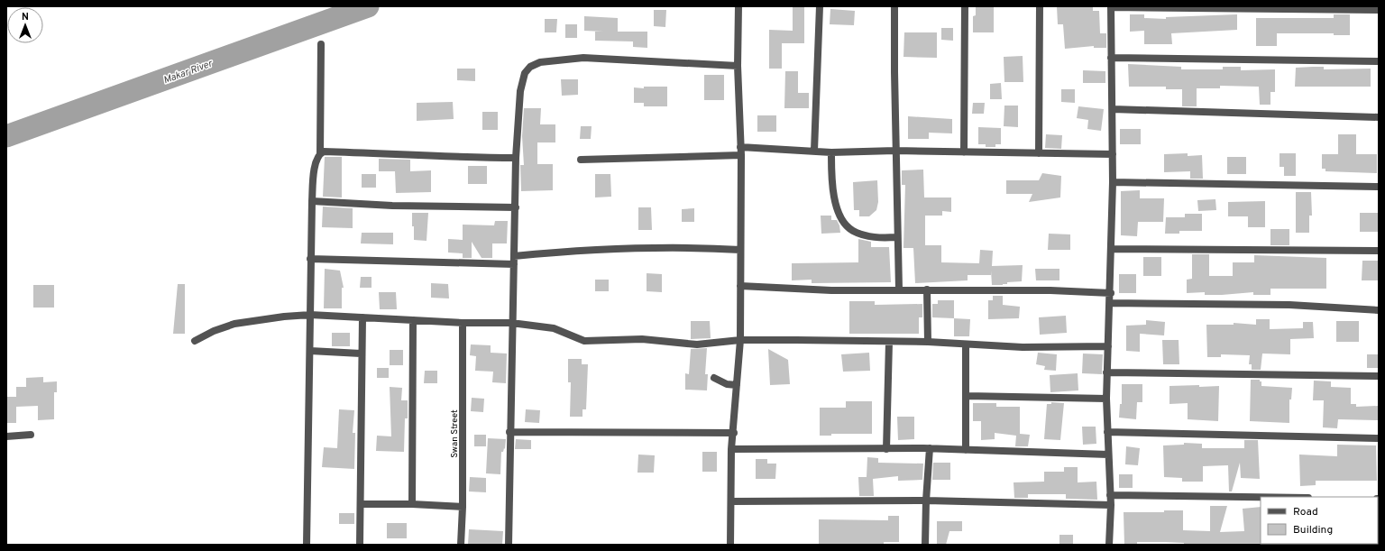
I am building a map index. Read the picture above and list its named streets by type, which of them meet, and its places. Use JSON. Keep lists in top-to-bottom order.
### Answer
{
  "streets": {
    "street": ["Swan Street"]
  },
  "water": ["Makar River"],
  "legend": ["Road", "Building"],
  "north": "top"
}
